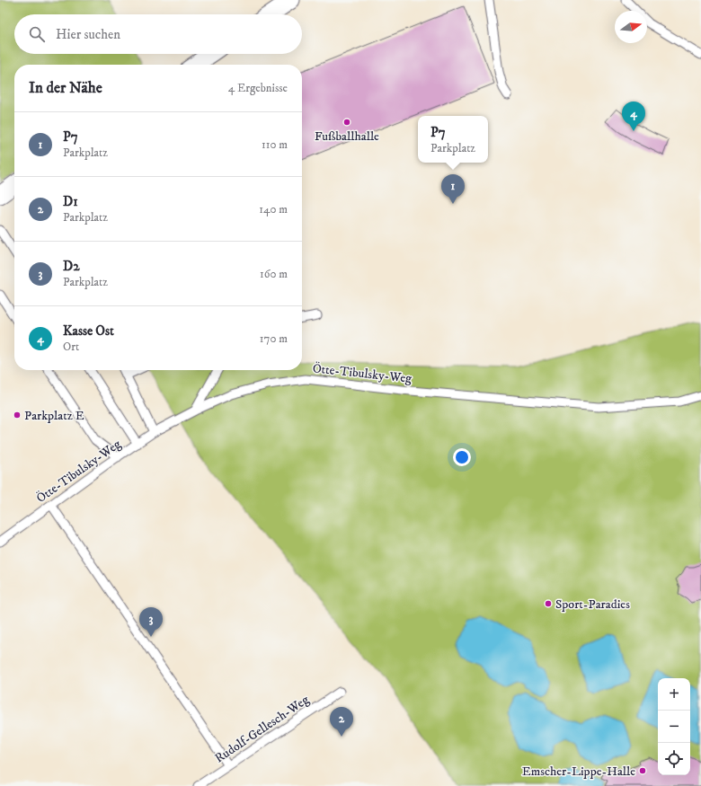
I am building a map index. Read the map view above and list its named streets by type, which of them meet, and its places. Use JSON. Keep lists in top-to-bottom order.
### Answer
{
  "streets": {
    "lane": ["Ötte-Tibulsky-Weg", "Rudolf-Gellesch-Weg"]
  },
  "places": [
    "Fußballhalle",
    "Parkplatz E",
    "Sport-Paradies",
    "Emscher-Lippe-Halle"
  ],
  "north": "right",
  "page": {
    "search": "Hier suchen",
    "heading": ["In der Nähe", "4 Ergebnisse"],
    "pins": [
      "4",
      "1",
      "3",
      "2"
    ],
    "list": [
      {
        "mark": "1",
        "name": "P7",
        "note": "Parkplatz",
        "value": "110 m"
      },
      {
        "mark": "2",
        "name": "D1",
        "note": "Parkplatz",
        "value": "140 m"
      },
      {
        "mark": "3",
        "name": "D2",
        "note": "Parkplatz",
        "value": "160 m"
      },
      {
        "mark": "4",
        "name": "Kasse Ost",
        "note": "Ort",
        "value": "170 m"
      }
    ],
    "popup": ["P7", "Parkplatz"],
    "map_buttons": ["+", "−"]
  }
}
